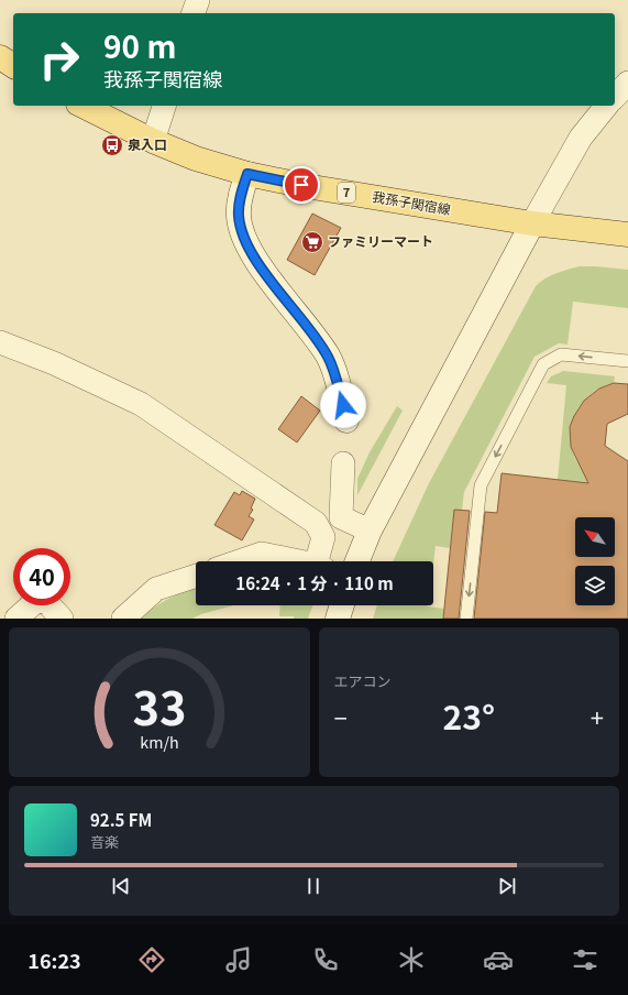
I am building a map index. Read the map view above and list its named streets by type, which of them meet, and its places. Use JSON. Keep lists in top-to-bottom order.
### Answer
{
  "streets": {
    "main road": ["7", "我孫子関宿線"]
  },
  "places": {
    "bus stop": ["泉入口"],
    "supermarket": ["ファミリーマート"]
  },
  "north": "top left",
  "page": {
    "turn": ["90 m", "我孫子関宿線"],
    "limit": "40",
    "trip": "16:24 · 1 分 · 110 m",
    "tile": "エアコン",
    "heat": ["−", "23°", "+"],
    "song": ["92.5 FM", "音楽"],
    "tabs": "16:23",
    "gauge": ["33", "km/h"]
  }
}
